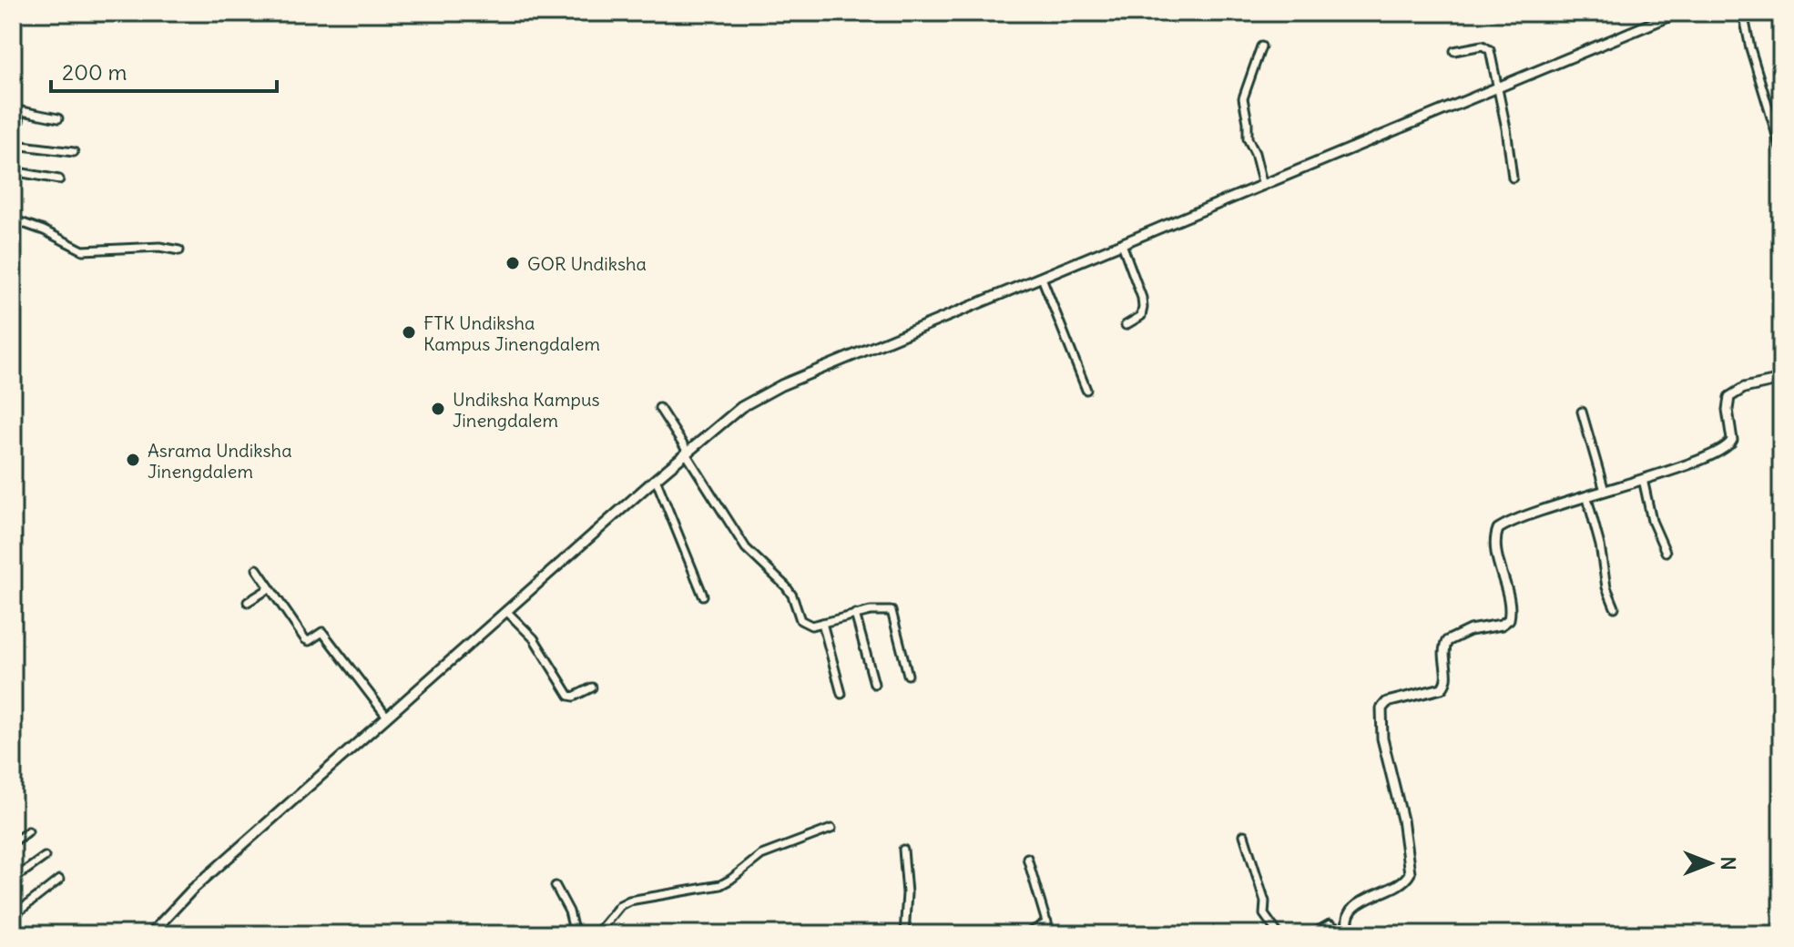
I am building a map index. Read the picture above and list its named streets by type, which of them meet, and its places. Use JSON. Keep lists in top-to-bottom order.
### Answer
{
  "places": [
    "GOR Undiksha",
    "FTK Undiksha Kampus Jinengdalem",
    "Undiksha Kampus Jinengdalem",
    "Asrama Undiksha Jinengdalem"
  ],
  "scale_bar": "200 m",
  "north": "right"
}
